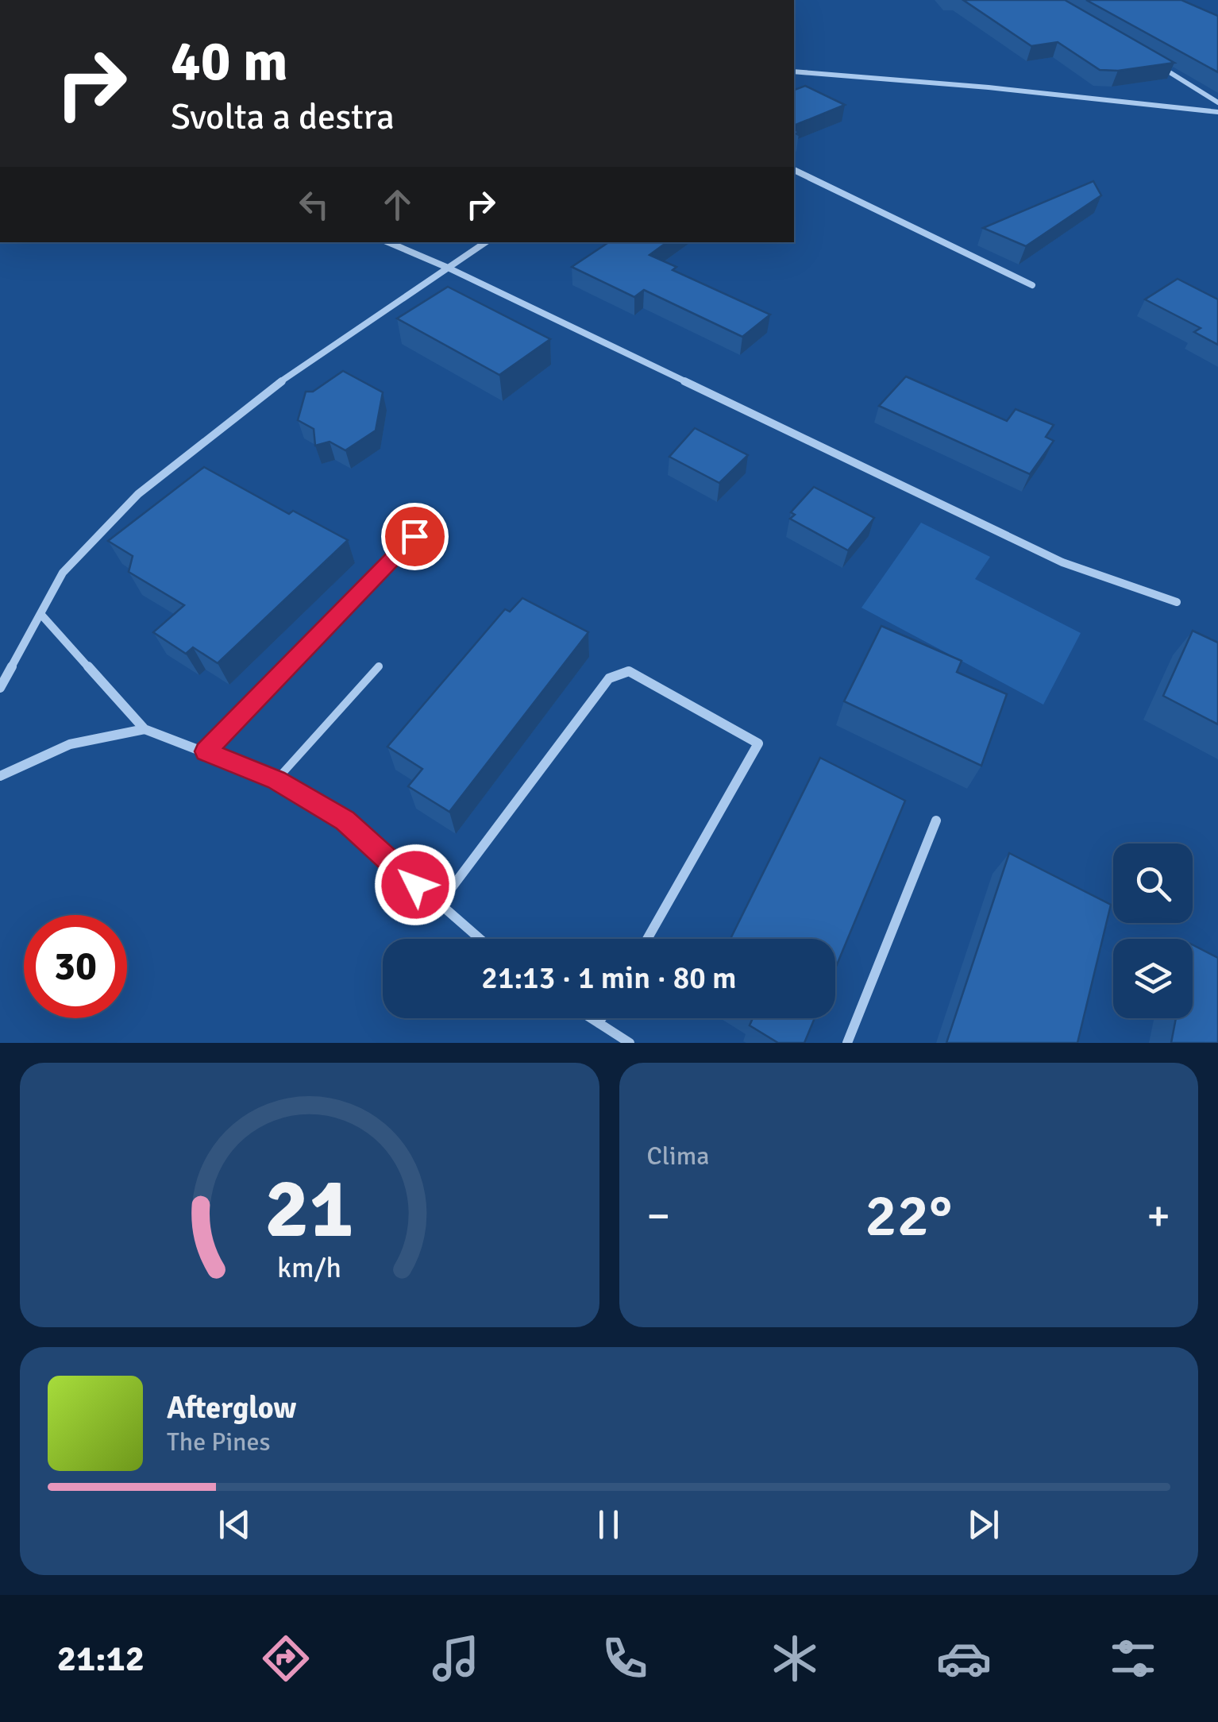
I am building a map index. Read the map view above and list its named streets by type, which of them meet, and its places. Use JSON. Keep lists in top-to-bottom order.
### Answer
{
  "page": {
    "turn": ["40 m", "Svolta a destra"],
    "limit": "30",
    "trip": "21:13 · 1 min · 80 m",
    "tile": "Clima",
    "heat": ["−", "22°", "+"],
    "song": ["Afterglow", "The Pines"],
    "tabs": "21:12",
    "gauge": ["21", "km/h"]
  }
}
